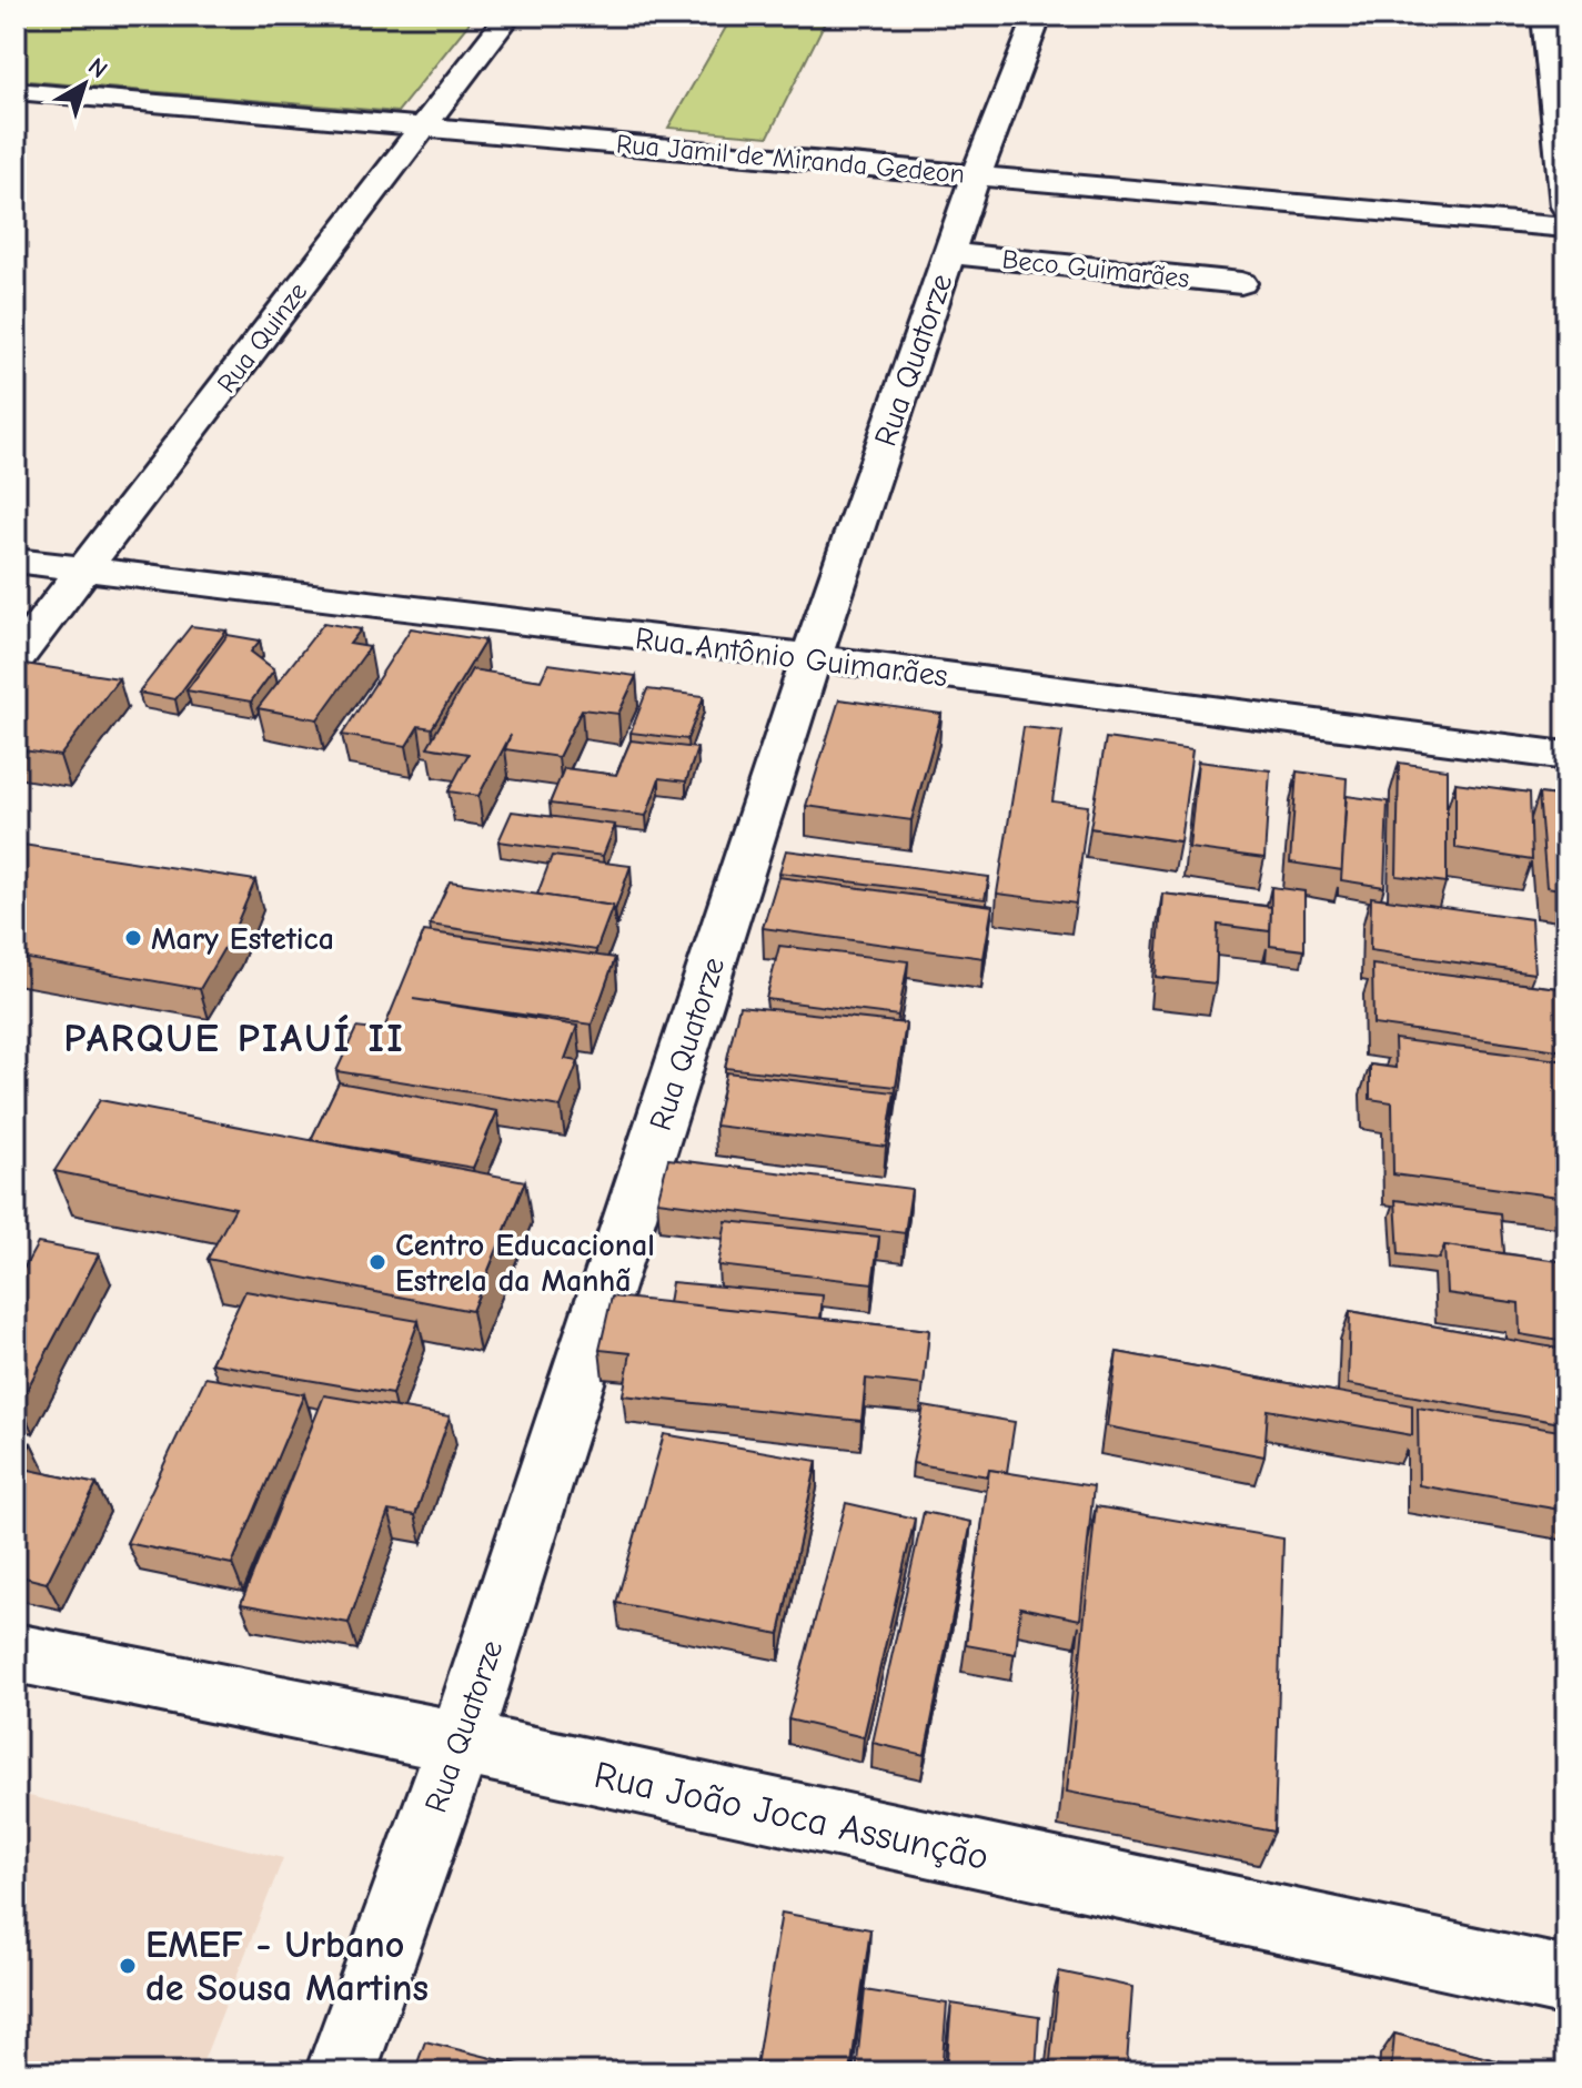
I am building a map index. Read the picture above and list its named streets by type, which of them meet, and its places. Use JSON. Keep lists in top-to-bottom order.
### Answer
{
  "streets": {
    "street": [
      "Rua Jamil de Miranda Gedeon",
      "Beco Guimarães",
      "Rua Quinze",
      "Rua Quatorze",
      "Rua Antônio Guimarães",
      "Rua João Joca Assunção"
    ]
  },
  "crossings": [
    ["Rua Jamil de Miranda Gedeon", "Rua Quinze"],
    ["Rua Jamil de Miranda Gedeon", "Rua Quatorze"],
    ["Beco Guimarães", "Rua Quatorze"],
    ["Rua Quinze", "Rua Antônio Guimarães"],
    ["Rua Quatorze", "Rua Antônio Guimarães"],
    ["Rua Quatorze", "Rua João Joca Assunção"]
  ],
  "districts": ["PARQUE PIAUÍ II"],
  "places": ["Mary Estetica", "Centro Educacional Estrela da Manhã", "EMEF - Urbano de Sousa Martins"],
  "north": "top right"
}
